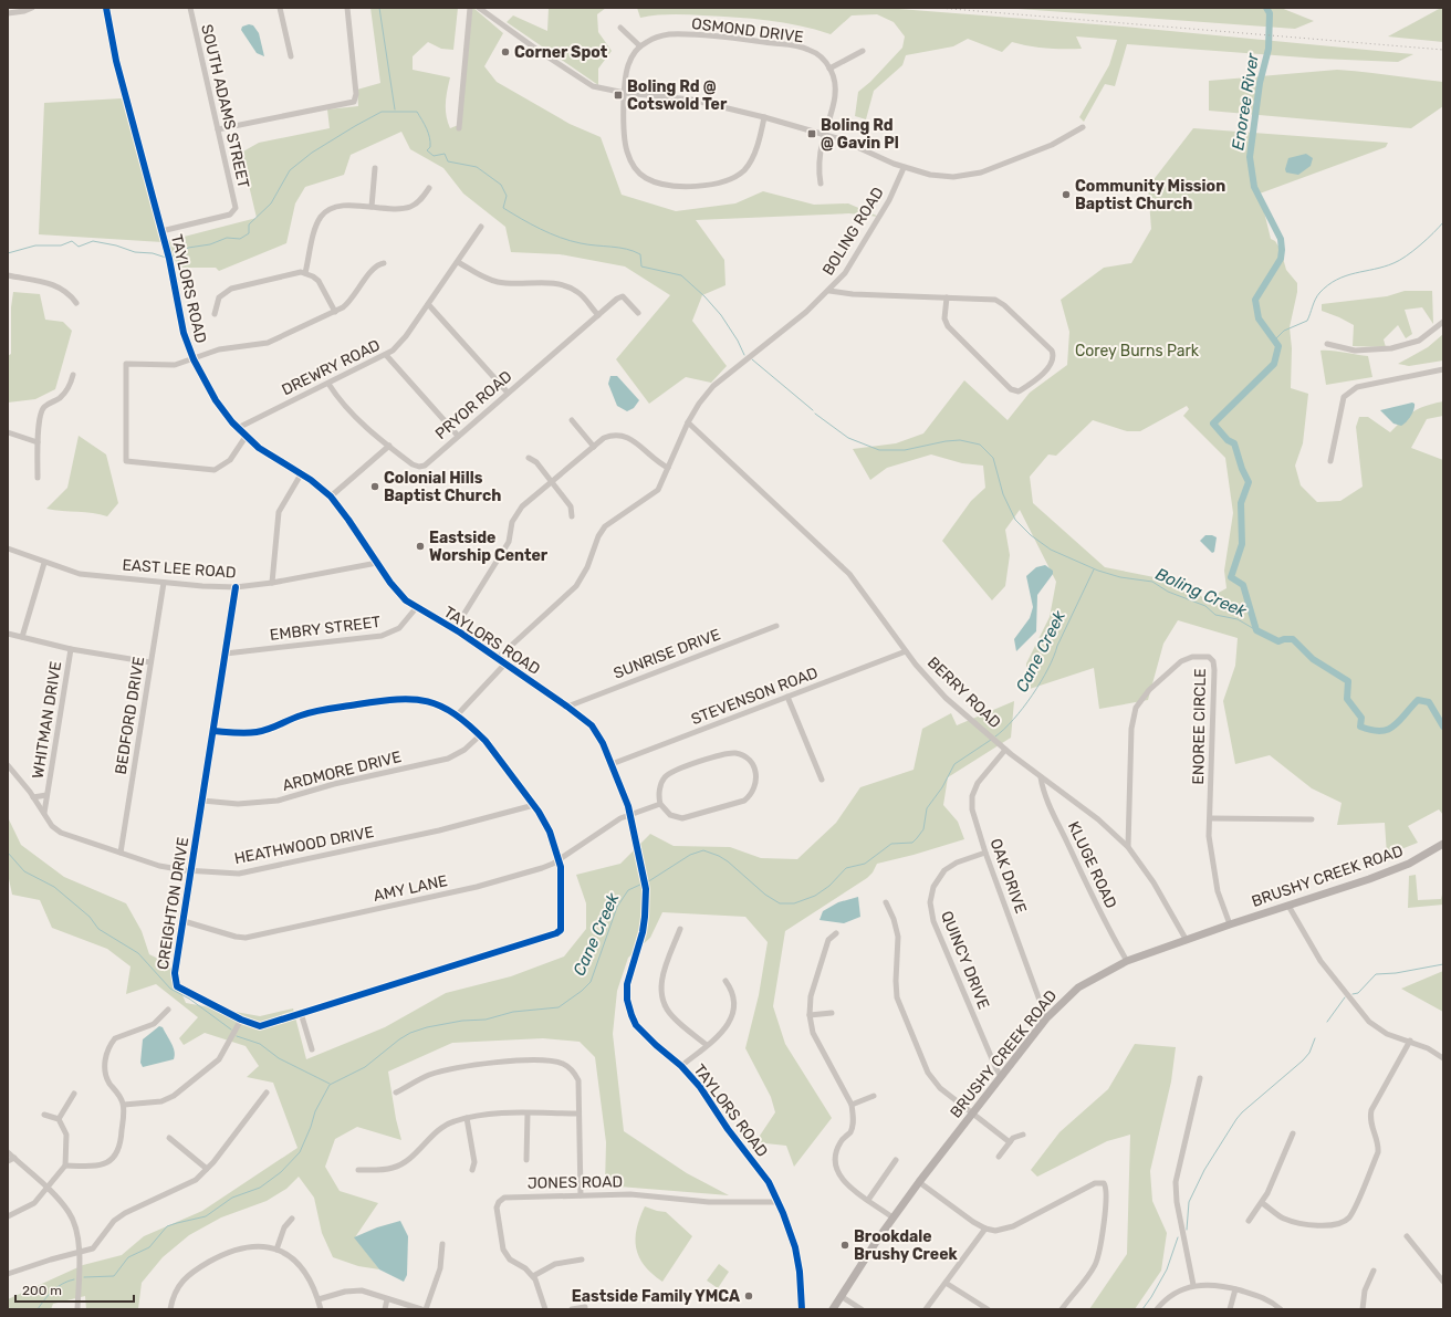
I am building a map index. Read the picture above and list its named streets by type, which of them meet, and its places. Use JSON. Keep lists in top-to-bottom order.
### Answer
{
  "streets": {
    "main road": ["BRUSHY CREEK ROAD"],
    "street": [
      "OSMOND DRIVE",
      "SOUTH ADAMS STREET",
      "BOLING ROAD",
      "TAYLORS ROAD",
      "DREWRY ROAD",
      "PRYOR ROAD",
      "EAST LEE ROAD",
      "EMBRY STREET",
      "SUNRISE DRIVE",
      "BERRY ROAD",
      "STEVENSON ROAD",
      "BEDFORD DRIVE",
      "WHITMAN DRIVE",
      "ENOREE CIRCLE",
      "ARDMORE DRIVE",
      "HEATHWOOD DRIVE",
      "KLUGE ROAD",
      "OAK DRIVE",
      "AMY LANE",
      "CREIGHTON DRIVE",
      "QUINCY DRIVE",
      "JONES ROAD"
    ]
  },
  "crossings": [
    ["SOUTH ADAMS STREET", "TAYLORS ROAD"],
    ["BOLING ROAD", "TAYLORS ROAD"],
    ["BOLING ROAD", "BERRY ROAD"],
    ["TAYLORS ROAD", "DREWRY ROAD"],
    ["TAYLORS ROAD", "EAST LEE ROAD"],
    ["TAYLORS ROAD", "EMBRY STREET"],
    ["TAYLORS ROAD", "SUNRISE DRIVE"],
    ["TAYLORS ROAD", "STEVENSON ROAD"],
    ["TAYLORS ROAD", "AMY LANE"],
    ["TAYLORS ROAD", "JONES ROAD"],
    ["DREWRY ROAD", "PRYOR ROAD"],
    ["EAST LEE ROAD", "BEDFORD DRIVE"],
    ["EAST LEE ROAD", "CREIGHTON DRIVE"],
    ["EMBRY STREET", "CREIGHTON DRIVE"],
    ["BERRY ROAD", "STEVENSON ROAD"],
    ["BERRY ROAD", "ENOREE CIRCLE"],
    ["BERRY ROAD", "KLUGE ROAD"],
    ["BERRY ROAD", "OAK DRIVE"],
    ["BERRY ROAD", "BRUSHY CREEK ROAD"],
    ["BEDFORD DRIVE", "HEATHWOOD DRIVE"],
    ["WHITMAN DRIVE", "HEATHWOOD DRIVE"],
    ["ENOREE CIRCLE", "BRUSHY CREEK ROAD"],
    ["ARDMORE DRIVE", "CREIGHTON DRIVE"],
    ["HEATHWOOD DRIVE", "CREIGHTON DRIVE"],
    ["KLUGE ROAD", "BRUSHY CREEK ROAD"],
    ["OAK DRIVE", "BRUSHY CREEK ROAD"],
    ["OAK DRIVE", "QUINCY DRIVE"],
    ["BRUSHY CREEK ROAD", "QUINCY DRIVE"],
    ["AMY LANE", "CREIGHTON DRIVE"]
  ],
  "water": ["Enoree River", "Boling Creek", "Cane Creek"],
  "parks": ["Corey Burns Park"],
  "places": {
    "other": [
      "Corner Spot",
      "Community Mission Baptist Church",
      "Colonial Hills Baptist Church",
      "Eastside Worship Center",
      "Brookdale Brushy Creek",
      "Eastside Family YMCA"
    ],
    "transit": ["Boling Rd @ Cotswold Ter", "Boling Rd @ Gavin Pl"]
  },
  "scale_bar": "200 m"
}
